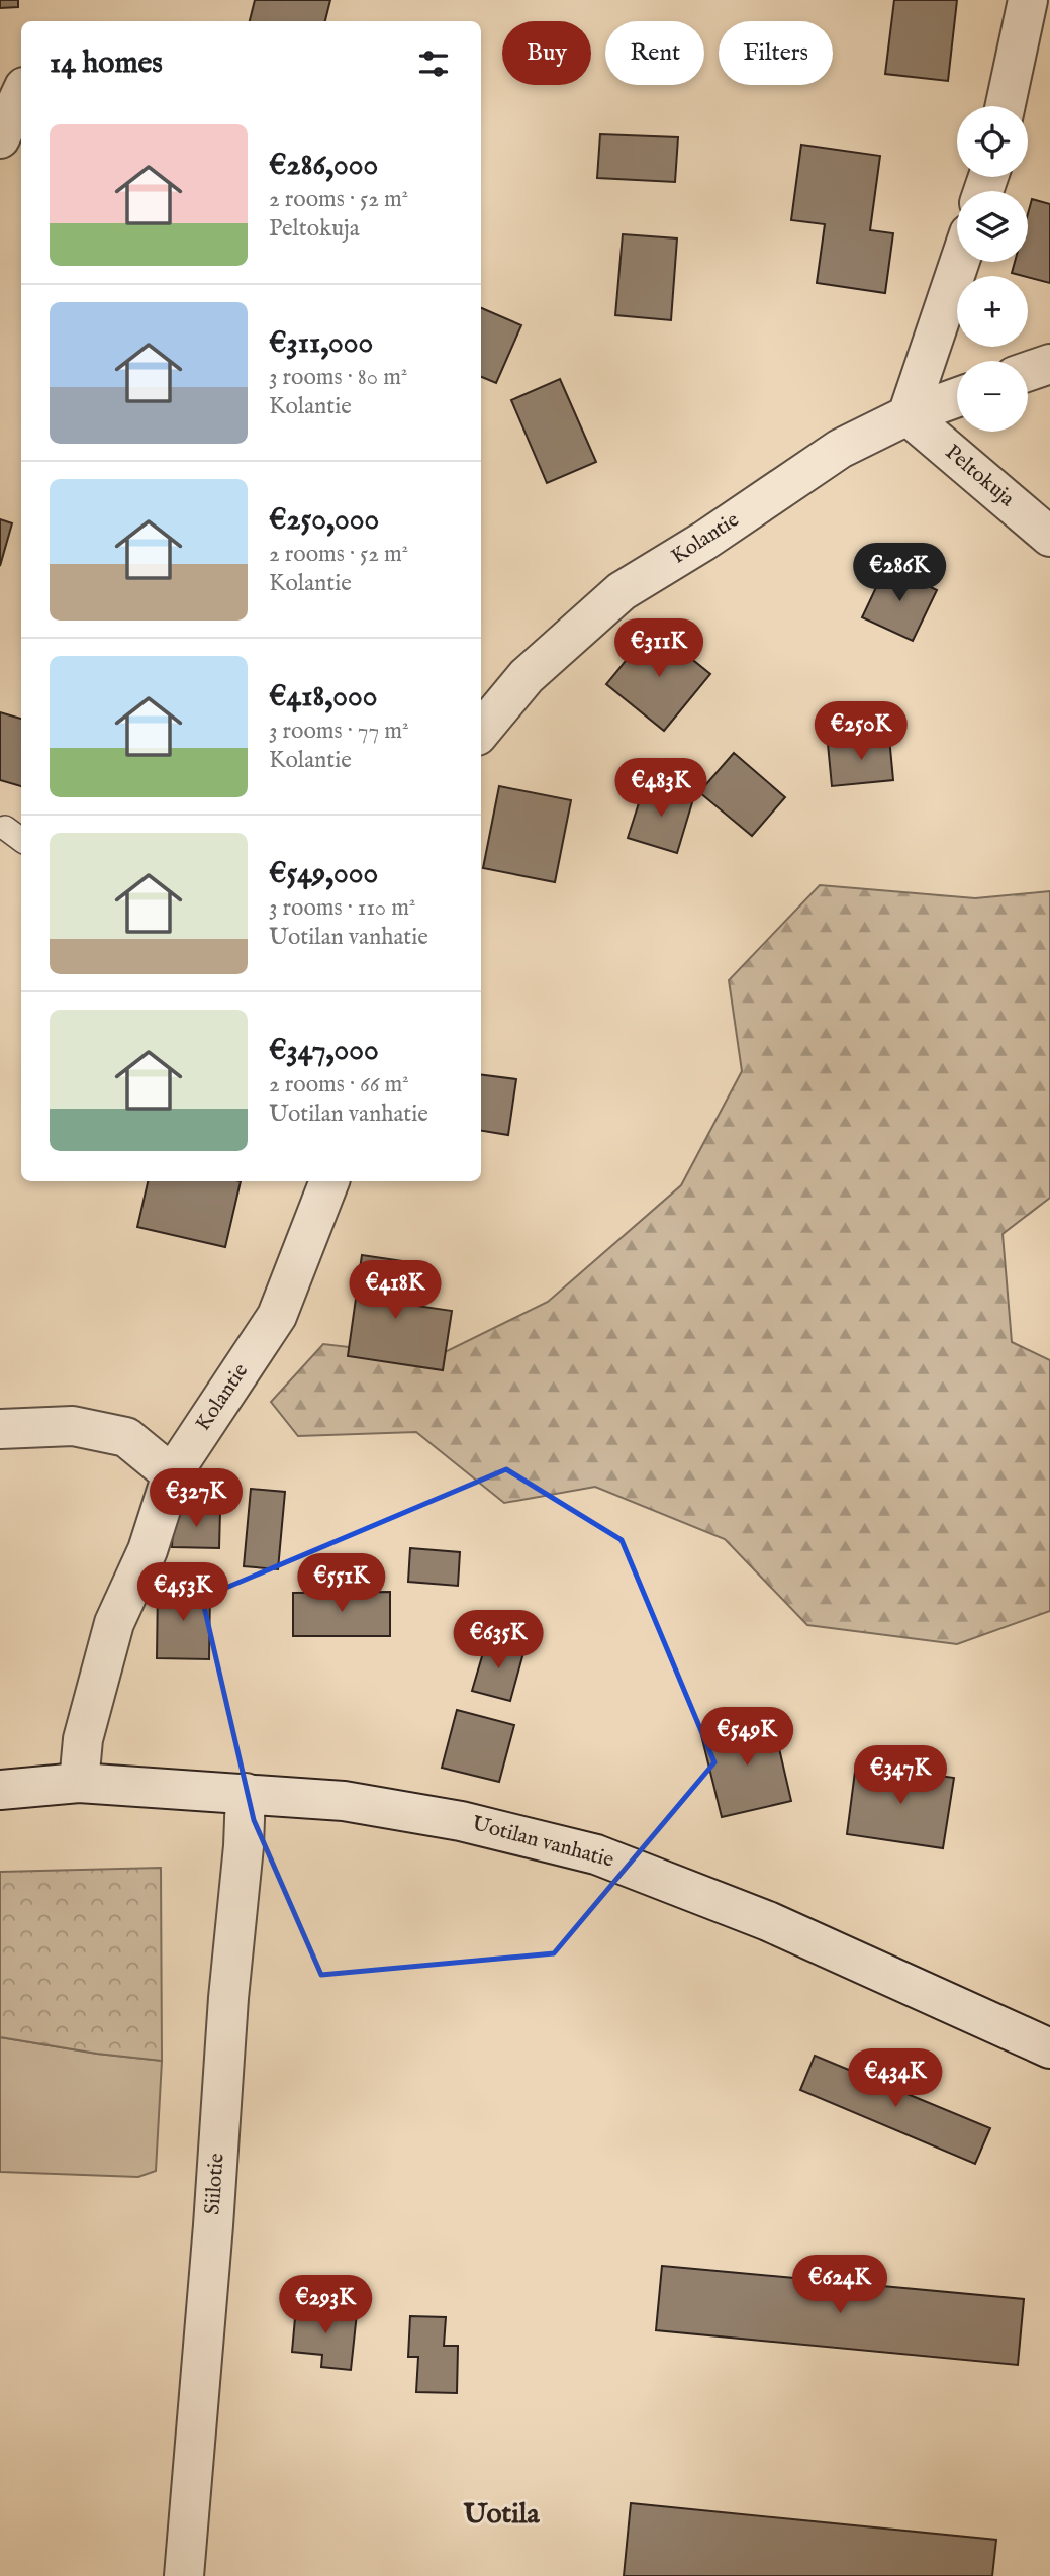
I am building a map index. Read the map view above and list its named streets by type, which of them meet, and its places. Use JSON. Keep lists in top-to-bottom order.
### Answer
{
  "streets": {
    "street": [
      "Peltokuja",
      "Kolantie",
      "Uotilan vanhatie",
      "Siilotie"
    ]
  },
  "crossings": [
    ["Peltokuja", "Kolantie"],
    ["Kolantie", "Uotilan vanhatie"],
    ["Uotilan vanhatie", "Siilotie"]
  ],
  "districts": ["Uotila"],
  "page": {
    "chip": ["Buy", "Rent", "Filters"],
    "heading": "14 homes",
    "map_buttons": ["+", "−"],
    "list": [
      {
        "name": "€286,000",
        "note": "2 rooms · 52 m² · Peltokuja"
      },
      {
        "name": "€311,000",
        "note": "3 rooms · 80 m² · Kolantie"
      },
      {
        "name": "€250,000",
        "note": "2 rooms · 52 m² · Kolantie"
      },
      {
        "name": "€418,000",
        "note": "3 rooms · 77 m² · Kolantie"
      },
      {
        "name": "€549,000",
        "note": "3 rooms · 110 m² · Uotilan vanhatie"
      },
      {
        "name": "€347,000",
        "note": "2 rooms · 66 m² · Uotilan vanhatie"
      }
    ],
    "price": [
      "€286K",
      "€311K",
      "€250K",
      "€483K",
      "€418K",
      "€327K",
      "€551K",
      "€453K",
      "€635K",
      "€549K",
      "€347K",
      "€434K",
      "€624K",
      "€293K"
    ]
  }
}
